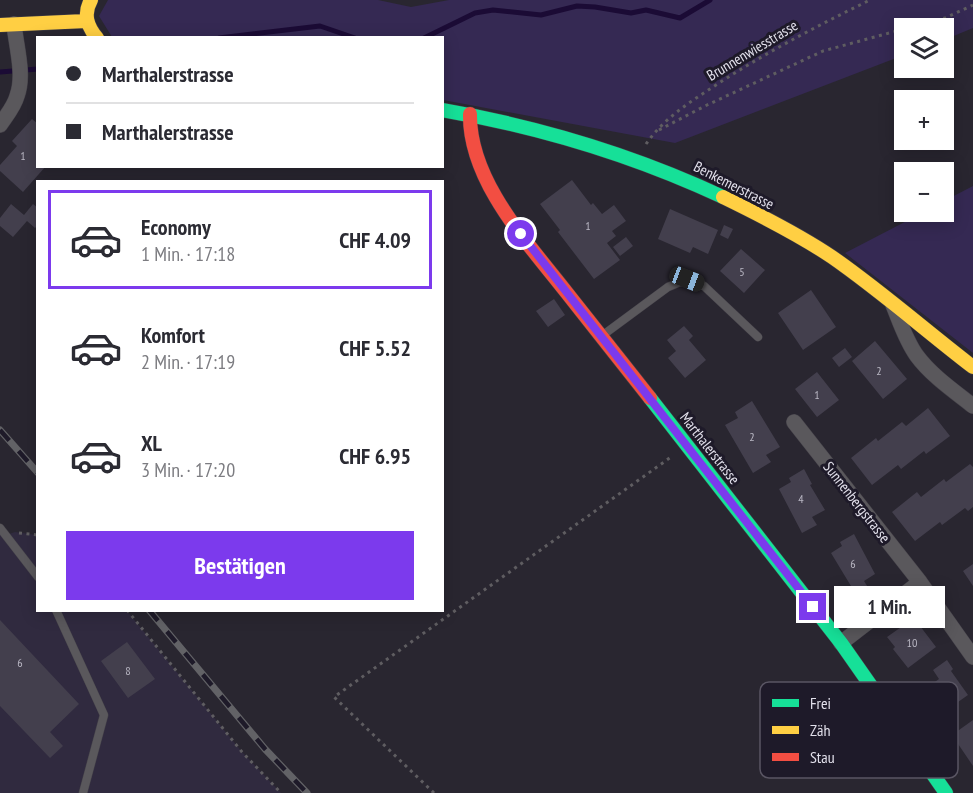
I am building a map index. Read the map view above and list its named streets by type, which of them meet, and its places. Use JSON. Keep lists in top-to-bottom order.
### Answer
{
  "streets": {
    "street": ["Benkemerstrasse", "Marthalerstrasse", "Sunnenbergstrasse"],
    "path": ["Brunnenwiesstrasse"]
  },
  "crossings": [
    ["Benkemerstrasse", "Marthalerstrasse"]
  ],
  "house_numbers": [
    "1",
    "1",
    "5",
    "2",
    "1",
    "2",
    "4",
    "6",
    "10",
    "6",
    "8"
  ],
  "legend": ["Frei", "Zäh", "Stau"],
  "page": {
    "map_buttons": ["+", "−"],
    "banner": ["Marthalerstrasse", "Marthalerstrasse"],
    "list": [
      {
        "name": "Economy",
        "note": "1 Min. · 17:18",
        "value": "CHF 4.09"
      },
      {
        "name": "Komfort",
        "note": "2 Min. · 17:19",
        "value": "CHF 5.52"
      },
      {
        "name": "XL",
        "note": "3 Min. · 17:20",
        "value": "CHF 6.95"
      }
    ],
    "buttons": "Bestätigen",
    "bubble": "1 Min."
  }
}
